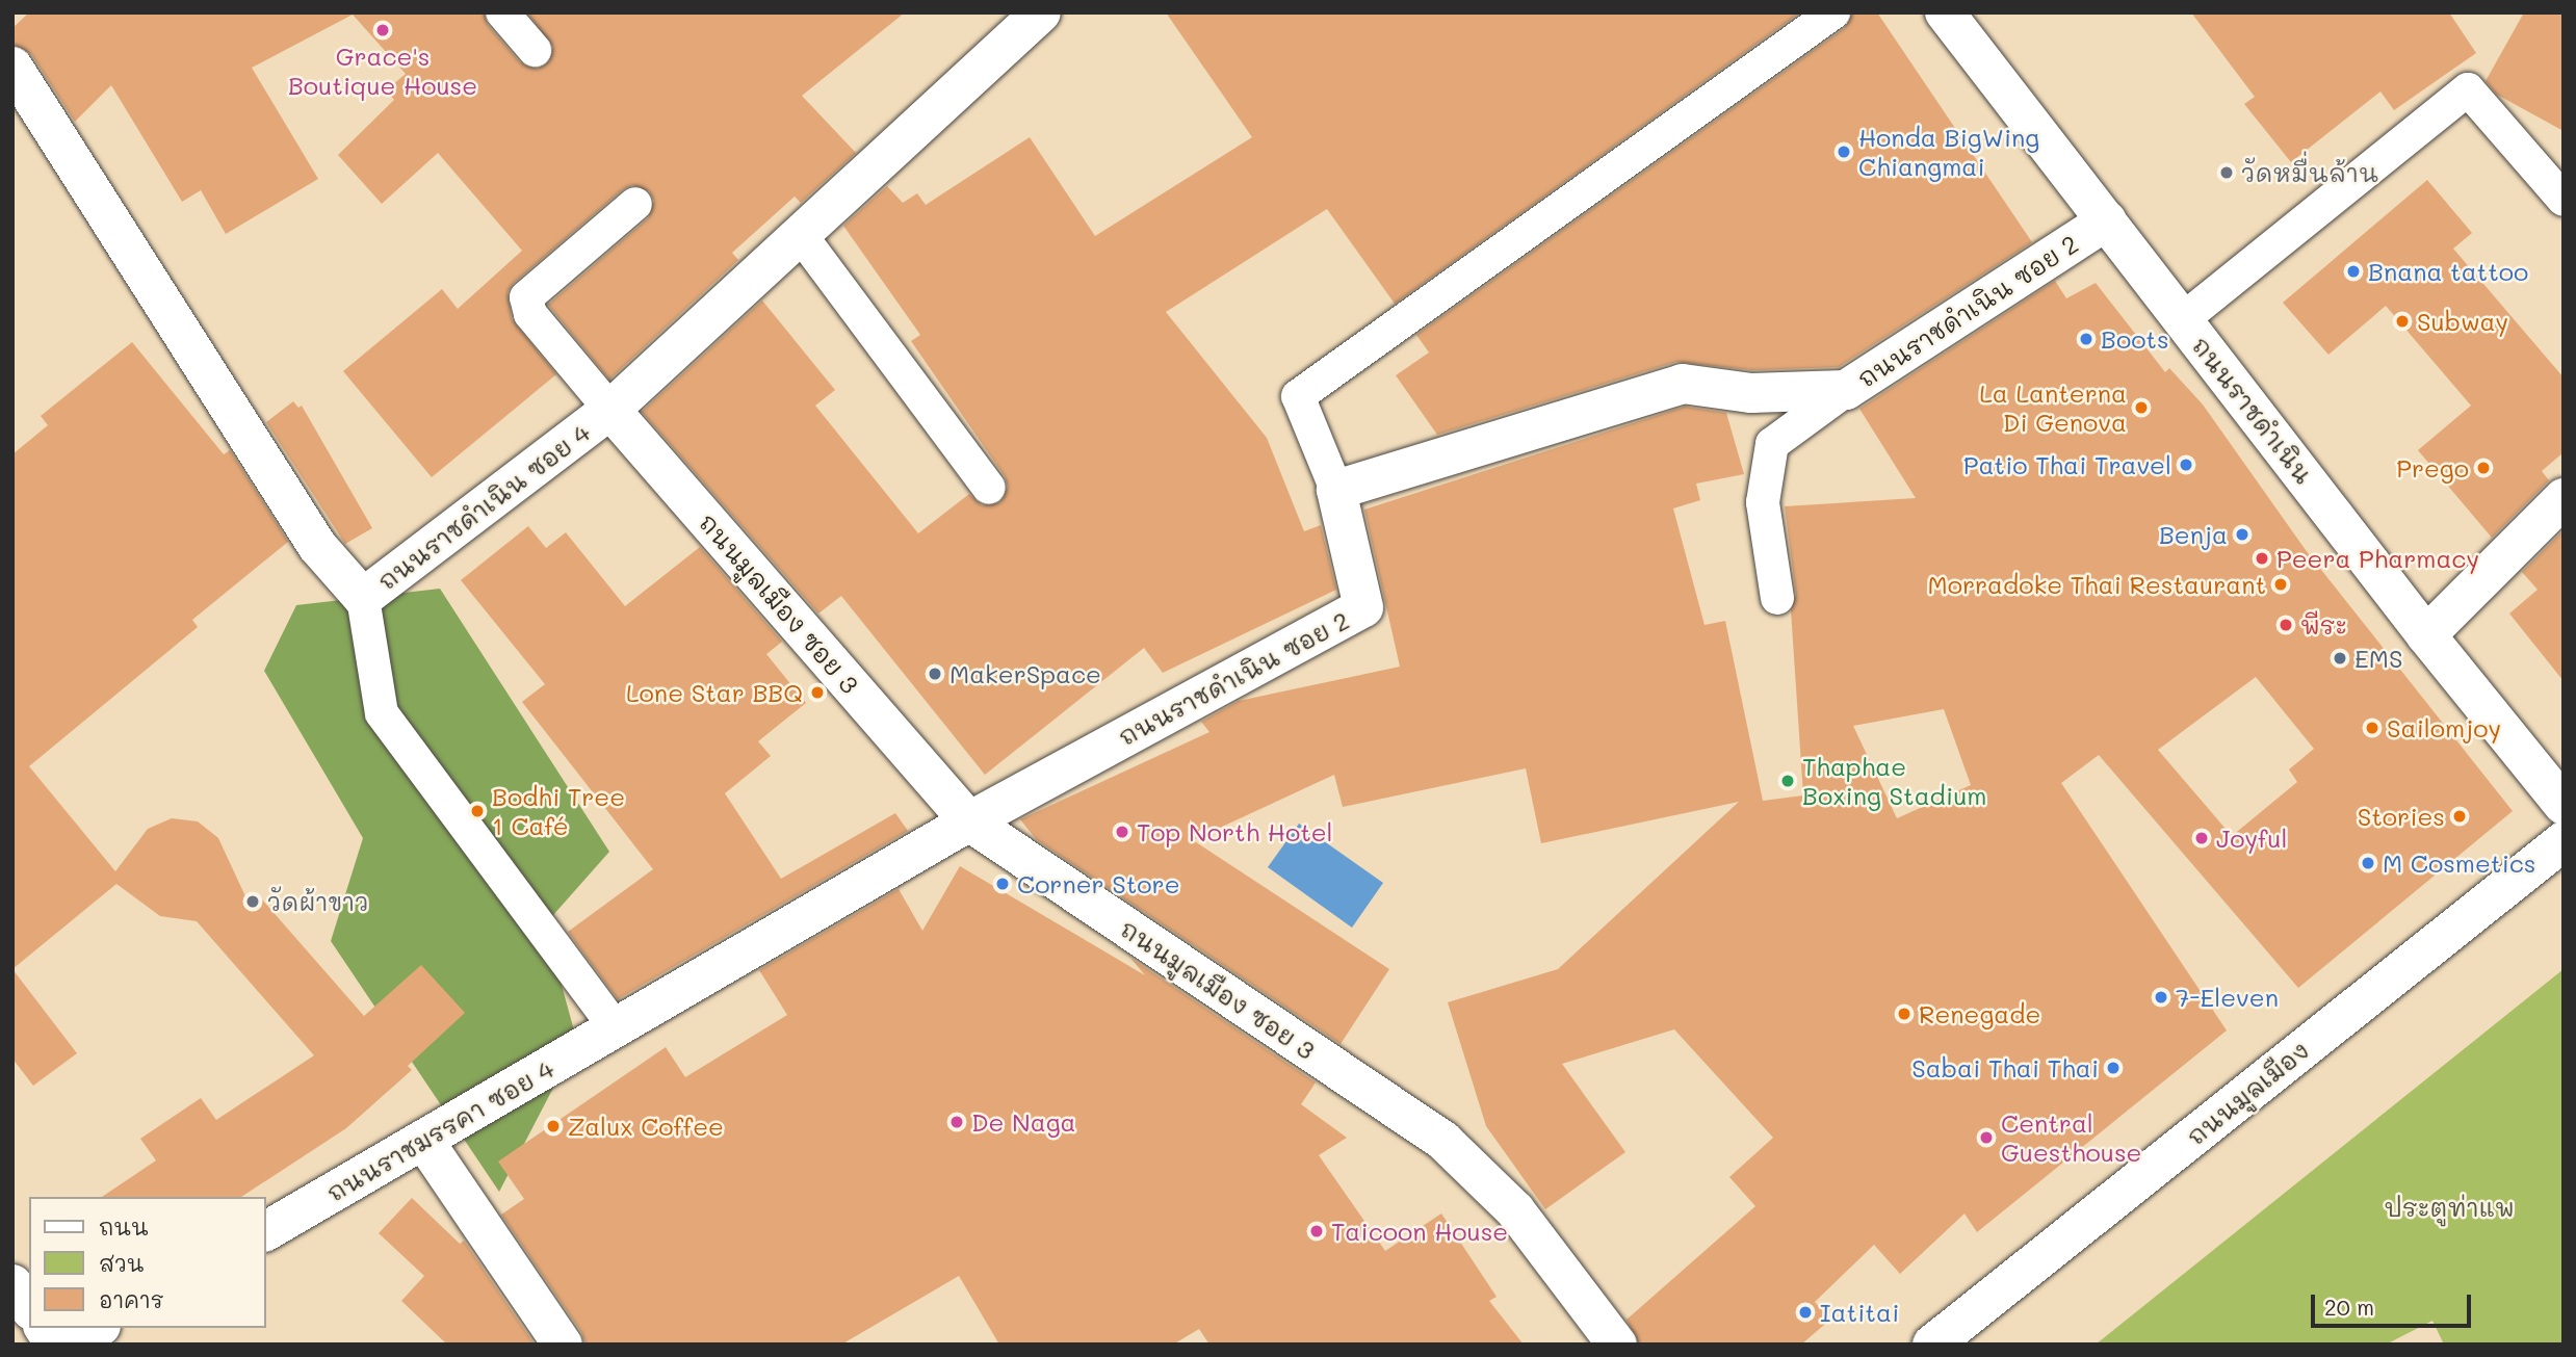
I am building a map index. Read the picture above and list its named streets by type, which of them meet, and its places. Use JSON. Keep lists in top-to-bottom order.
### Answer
{
  "streets": {
    "street": [
      "ถนนราชดำเนิน ซอย 2",
      "ถนนราชดำเนิน",
      "ถนนราชดำเนิน ซอย 4",
      "ถนนมูลเมือง ซอย 3",
      "ถนนมูลเมือง",
      "ถนนราชมรรคา ซอย 4"
    ]
  },
  "crossings": [
    ["ถนนราชดำเนิน ซอย 2", "ถนนราชดำเนิน"],
    ["ถนนราชดำเนิน ซอย 2", "ถนนมูลเมือง ซอย 3"],
    ["ถนนราชดำเนิน ซอย 2", "ถนนราชมรรคา ซอย 4"],
    ["ถนนราชดำเนิน ซอย 4", "ถนนมูลเมือง ซอย 3"]
  ],
  "parks": ["ประตูท่าแพ"],
  "places": [
    "Grace's Boutique House",
    "Honda BigWing Chiangmai",
    "วัดหมื่นล้าน",
    "Bnana tattoo",
    "Subway",
    "Boots",
    "La Lanterna Di Genova",
    "Patio Thai Travel",
    "Prego",
    "Benja",
    "Peera Pharmacy",
    "Morradoke Thai Restaurant",
    "พีระ",
    "EMS",
    "MakerSpace",
    "Lone Star BBQ",
    "Sailomjoy",
    "Thaphae Boxing Stadium",
    "Bodhi Tree 1 Café",
    "Stories",
    "Top North Hotel",
    "Joyful",
    "M Cosmetics",
    "Corner Store",
    "วัดผ้าขาว",
    "7-Eleven",
    "Renegade",
    "Sabai Thai Thai",
    "De Naga",
    "Zalux Coffee",
    "Central Guesthouse",
    "Taicoon House",
    "Iatitai"
  ],
  "legend": ["ถนน", "สวน", "อาคาร"],
  "scale_bar": "20 m"
}
